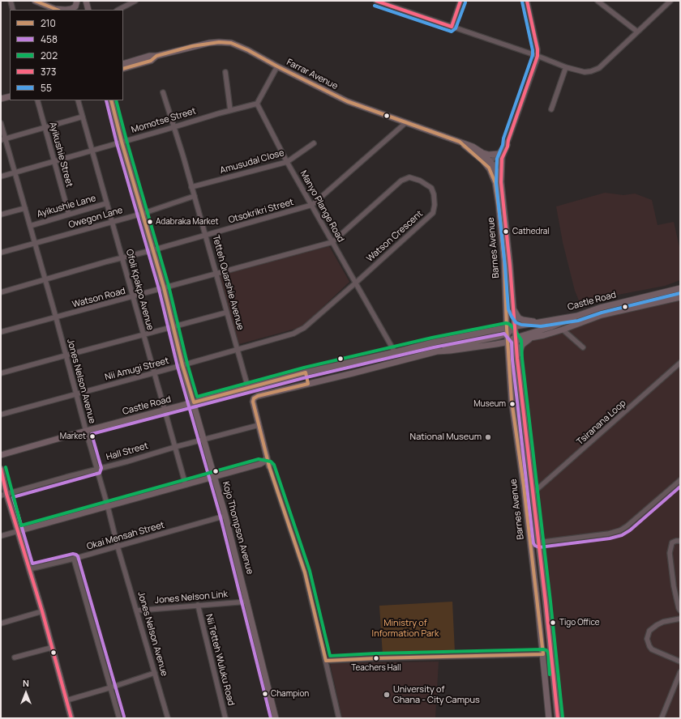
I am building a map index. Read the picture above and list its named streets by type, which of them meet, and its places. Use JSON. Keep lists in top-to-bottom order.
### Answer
{
  "streets": {
    "main road": [
      "Farrar Avenue",
      "Barnes Avenue",
      "Castle Road",
      "Kojo Thompson Avenue"
    ],
    "street": [
      "Momotse Street",
      "Ayikushie Street",
      "Amusudal Close",
      "Ayikushie Lane",
      "Manyo Plange Road",
      "Otsokrikri Street",
      "Owegon Lane",
      "Watson Crescent",
      "Tetteh Quarshie Avenue",
      "Ofoli Kpakpo Avenue",
      "Watson Road",
      "Nii Amugi Street",
      "Jones Nelson Avenue",
      "Tsiranana Loop",
      "Hall Street",
      "Okai Mensah Street",
      "Jones Nelson Link",
      "Nii Tetteh Wuluku Road"
    ]
  },
  "crossings": [
    ["Farrar Avenue", "Otsokrikri Street"],
    ["Farrar Avenue", "Barnes Avenue"],
    ["Momotse Street", "Ayikushie Street"],
    ["Momotse Street", "Manyo Plange Road"],
    ["Momotse Street", "Tetteh Quarshie Avenue"],
    ["Momotse Street", "Ofoli Kpakpo Avenue"],
    ["Momotse Street", "Jones Nelson Avenue"],
    ["Momotse Street", "Kojo Thompson Avenue"],
    ["Ayikushie Street", "Ayikushie Lane"],
    ["Amusudal Close", "Manyo Plange Road"],
    ["Amusudal Close", "Tetteh Quarshie Avenue"],
    ["Ayikushie Lane", "Ofoli Kpakpo Avenue"],
    ["Ayikushie Lane", "Jones Nelson Avenue"],
    ["Manyo Plange Road", "Otsokrikri Street"],
    ["Manyo Plange Road", "Watson Crescent"],
    ["Manyo Plange Road", "Watson Road"],
    ["Manyo Plange Road", "Castle Road"],
    ["Manyo Plange Road", "Nii Amugi Street"],
    ["Otsokrikri Street", "Tetteh Quarshie Avenue"],
    ["Otsokrikri Street", "Ofoli Kpakpo Avenue"],
    ["Otsokrikri Street", "Jones Nelson Avenue"],
    ["Otsokrikri Street", "Kojo Thompson Avenue"],
    ["Owegon Lane", "Tetteh Quarshie Avenue"],
    ["Owegon Lane", "Ofoli Kpakpo Avenue"],
    ["Owegon Lane", "Jones Nelson Avenue"],
    ["Owegon Lane", "Kojo Thompson Avenue"],
    ["Watson Crescent", "Watson Road"],
    ["Watson Crescent", "Nii Amugi Street"],
    ["Barnes Avenue", "Castle Road"],
    ["Barnes Avenue", "Tsiranana Loop"],
    ["Tetteh Quarshie Avenue", "Watson Road"],
    ["Tetteh Quarshie Avenue", "Castle Road"],
    ["Tetteh Quarshie Avenue", "Nii Amugi Street"],
    ["Ofoli Kpakpo Avenue", "Watson Road"],
    ["Ofoli Kpakpo Avenue", "Castle Road"],
    ["Ofoli Kpakpo Avenue", "Nii Amugi Street"],
    ["Ofoli Kpakpo Avenue", "Hall Street"],
    ["Watson Road", "Jones Nelson Avenue"],
    ["Watson Road", "Kojo Thompson Avenue"],
    ["Castle Road", "Jones Nelson Avenue"],
    ["Castle Road", "Hall Street"],
    ["Castle Road", "Kojo Thompson Avenue"],
    ["Nii Amugi Street", "Jones Nelson Avenue"],
    ["Nii Amugi Street", "Kojo Thompson Avenue"],
    ["Jones Nelson Avenue", "Hall Street"],
    ["Jones Nelson Avenue", "Okai Mensah Street"],
    ["Jones Nelson Avenue", "Jones Nelson Link"],
    ["Hall Street", "Kojo Thompson Avenue"],
    ["Kojo Thompson Avenue", "Okai Mensah Street"],
    ["Kojo Thompson Avenue", "Jones Nelson Link"],
    ["Jones Nelson Link", "Nii Tetteh Wuluku Road"]
  ],
  "parks": ["Ministry of Information Park"],
  "places": [
    "Adabraka Market",
    "Cathedral",
    "Museum",
    "Market",
    "National Museum",
    "Tigo Office",
    "Teachers Hall",
    "Champion",
    "University of Ghana - City Campus"
  ],
  "lines": [
    "transit line 210",
    "transit line 373",
    "transit line 55",
    "transit line 458",
    "transit line 202"
  ],
  "legend": [
    "210",
    "458",
    "202",
    "373",
    "55"
  ],
  "north": "top"
}
